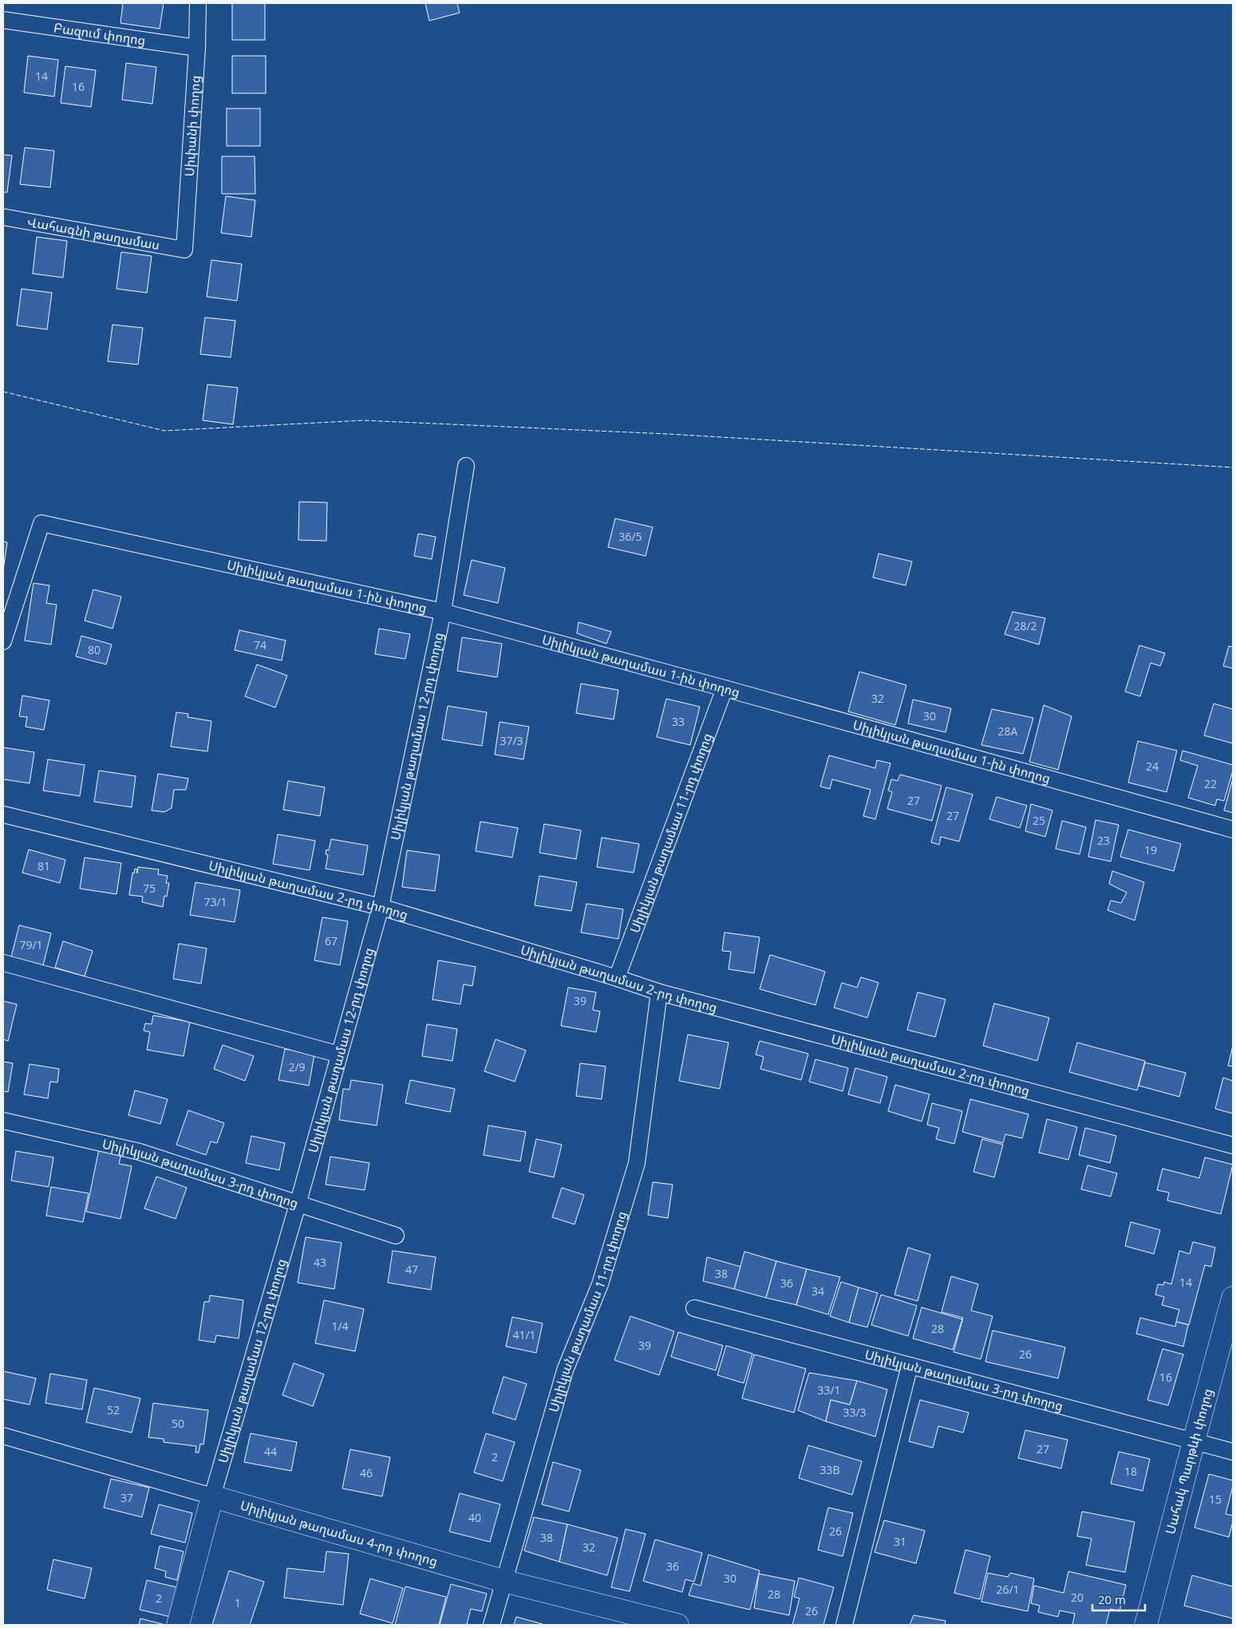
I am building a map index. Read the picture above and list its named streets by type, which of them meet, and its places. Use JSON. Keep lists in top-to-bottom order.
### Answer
{
  "streets": {
    "main road": ["Սիլիկյան թաղամաս 12-րդ փողոց", "Սահակ Պարթևի փողոց", "Սիլիկյան թաղամաս 4-րդ փողոց"],
    "street": [
      "Բազում փողոց",
      "Սիփանի փողոց",
      "Վահագնի թաղամաս",
      "Սիլիկյան թաղամաս 1-ին փողոց",
      "Սիլիկյան թաղամաս 11-րդ փողոց",
      "Սիլիկյան թաղամաս 2-րդ փողոց",
      "Սիլիկյան թաղամաս 3-րդ փողոց"
    ]
  },
  "crossings": [
    ["Բազում փողոց", "Սիփանի փողոց"],
    ["Սիփանի փողոց", "Վահագնի թաղամաս"],
    ["Սիլիկյան թաղամաս 1-ին փողոց", "Սիլիկյան թաղամաս 12-րդ փողոց"],
    ["Սիլիկյան թաղամաս 1-ին փողոց", "Սիլիկյան թաղամաս 11-րդ փողոց"],
    ["Սիլիկյան թաղամաս 12-րդ փողոց", "Սիլիկյան թաղամաս 2-րդ փողոց"],
    ["Սիլիկյան թաղամաս 12-րդ փողոց", "Սիլիկյան թաղամաս 3-րդ փողոց"],
    ["Սիլիկյան թաղամաս 12-րդ փողոց", "Սիլիկյան թաղամաս 4-րդ փողոց"],
    ["Սիլիկյան թաղամաս 11-րդ փողոց", "Սիլիկյան թաղամաս 2-րդ փողոց"],
    ["Սիլիկյան թաղամաս 11-րդ փողոց", "Սիլիկյան թաղամաս 4-րդ փողոց"],
    ["Սիլիկյան թաղամաս 3-րդ փողոց", "Սահակ Պարթևի փողոց"]
  ],
  "house_numbers": [
    "14",
    "16",
    "36/5",
    "28/2",
    "74",
    "80",
    "32",
    "30",
    "33",
    "28А",
    "37/3",
    "24",
    "22",
    "27",
    "27",
    "25",
    "23",
    "19",
    "81",
    "75",
    "73/1",
    "67",
    "79/1",
    "39",
    "2/9",
    "43",
    "47",
    "38",
    "14",
    "36",
    "34",
    "1/4",
    "28",
    "41/1",
    "39",
    "26",
    "16",
    "33/1",
    "52",
    "33/3",
    "50",
    "27",
    "44",
    "2",
    "33B",
    "18",
    "46",
    "37",
    "15",
    "40",
    "26",
    "38",
    "31",
    "32",
    "36",
    "30",
    "26/1",
    "28",
    "20",
    "2",
    "1",
    "26"
  ],
  "scale_bar": "20 m"
}
